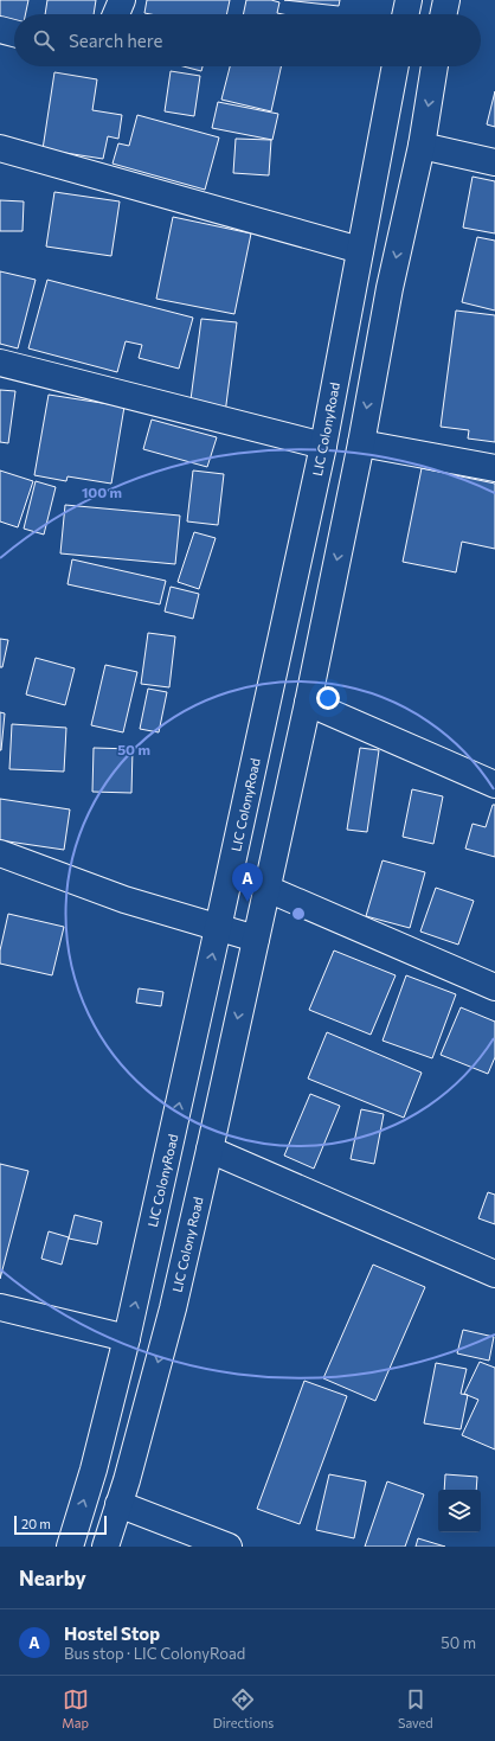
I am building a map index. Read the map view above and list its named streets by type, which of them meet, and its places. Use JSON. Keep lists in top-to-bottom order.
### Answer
{
  "streets": {
    "main road": ["LIC ColonyRoad", "LIC Colony Road"]
  },
  "one_way": ["LIC Colony Road"],
  "scale_bar": "20 m",
  "page": {
    "search": "Search here",
    "pins": "A",
    "scale": "20 m",
    "heading": "Nearby",
    "list": [
      {
        "mark": "A",
        "name": "Hostel Stop",
        "note": "Bus stop · LIC ColonyRoad",
        "value": "50 m"
      }
    ],
    "nav": ["Map", "Directions", "Saved"]
  },
  "rings": ["100 m", "50 m"]
}
